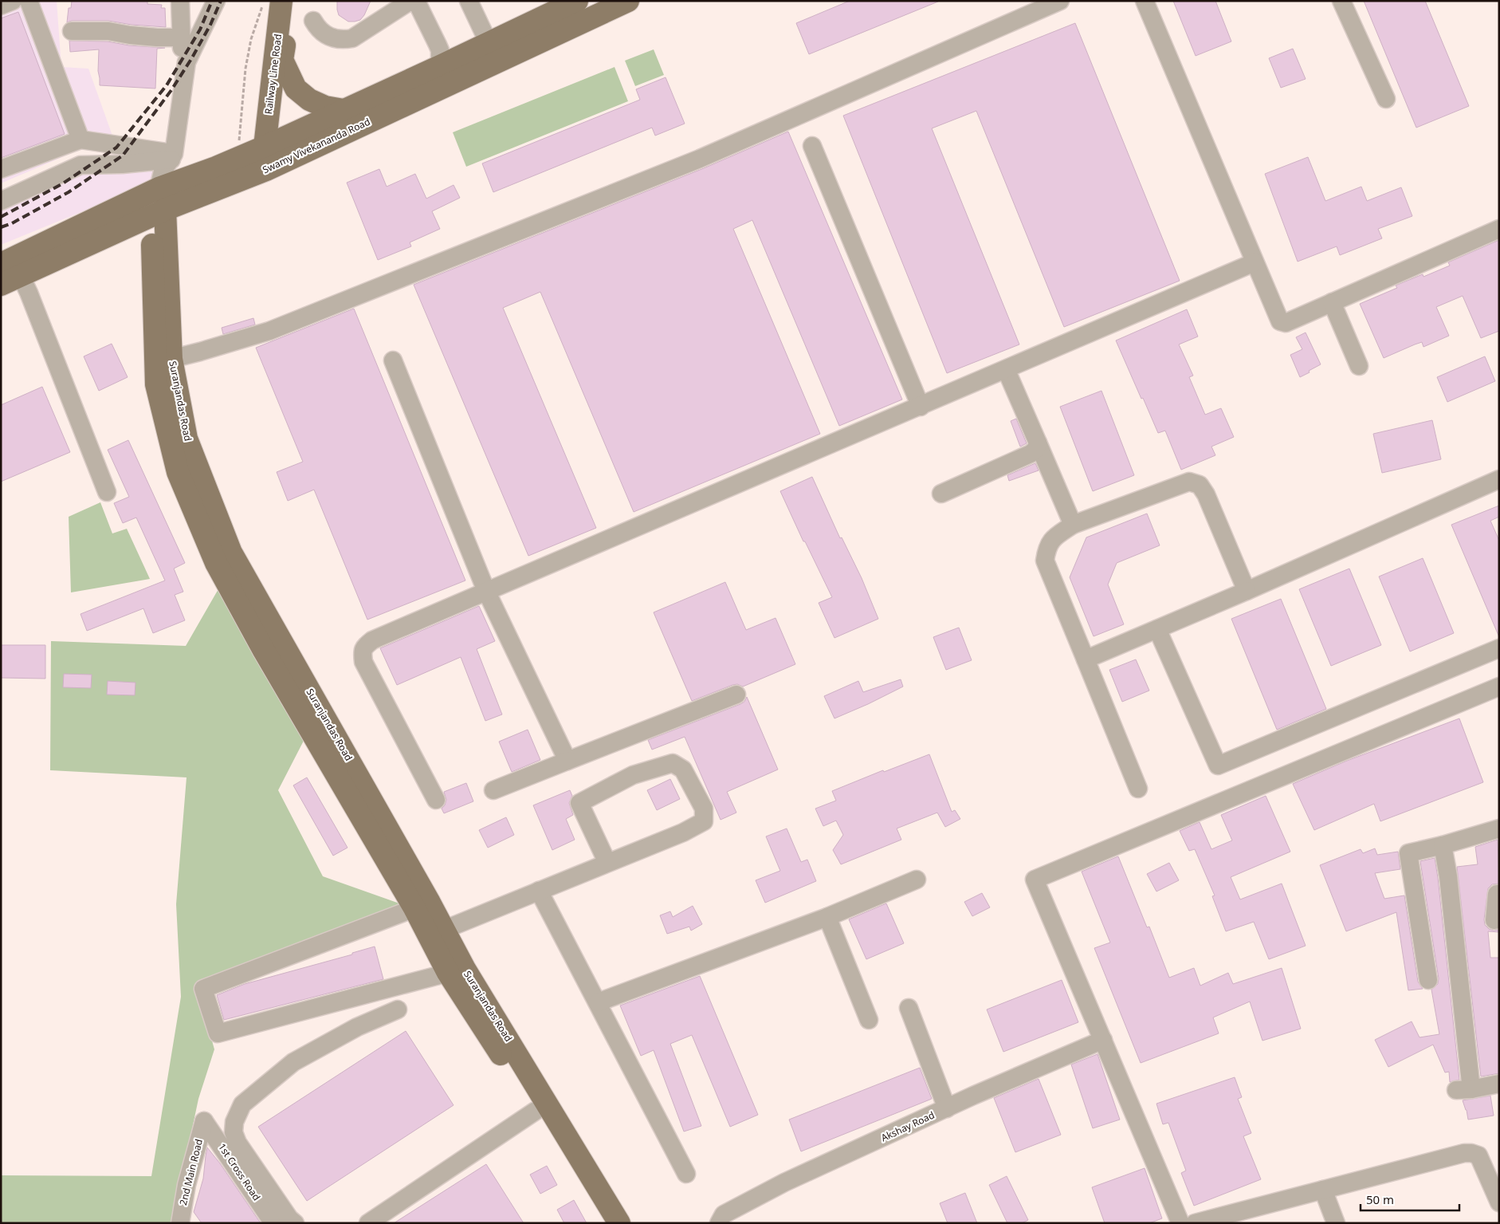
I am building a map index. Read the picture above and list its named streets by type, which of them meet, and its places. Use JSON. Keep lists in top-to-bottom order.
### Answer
{
  "streets": {
    "main road": ["Railway Line Road", "Swamy Vivekananda Road", "Suranjandas Road"],
    "street": ["Akshay Road", "2nd Main Road", "1st Cross Road"]
  },
  "crossings": [
    ["Railway Line Road", "Swamy Vivekananda Road"],
    ["Swamy Vivekananda Road", "Suranjandas Road"],
    ["2nd Main Road", "1st Cross Road"]
  ],
  "scale_bar": "50 m"
}
